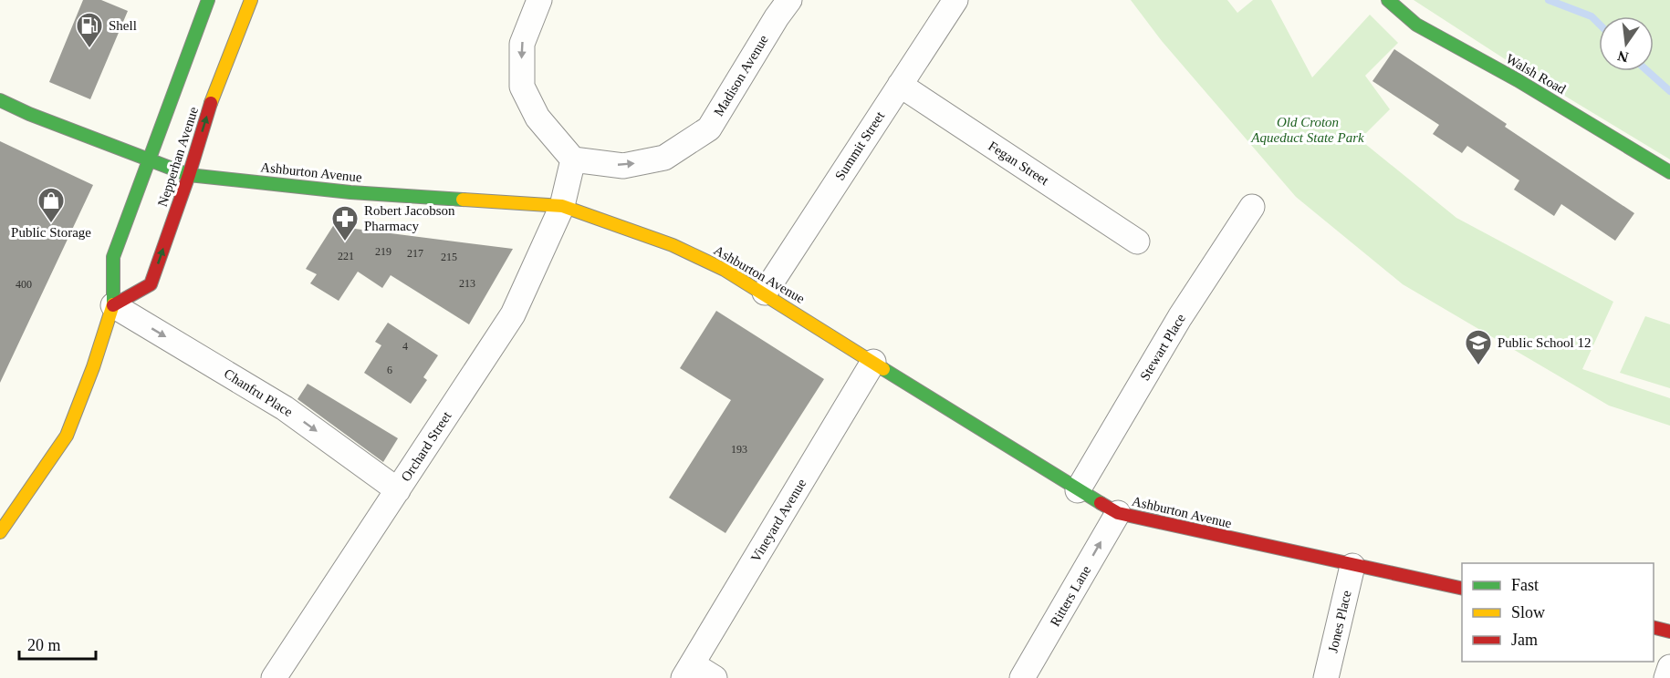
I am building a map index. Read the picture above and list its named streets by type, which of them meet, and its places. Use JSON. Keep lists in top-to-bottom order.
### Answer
{
  "streets": {
    "main road": ["Walsh Road", "Nepperhan Avenue", "Ashburton Avenue"],
    "street": [
      "Madison Avenue",
      "Summit Street",
      "Fegan Street",
      "Stewart Place",
      "Chanfru Place",
      "Orchard Street",
      "Vineyard Avenue",
      "Ritters Lane",
      "Jones Place"
    ]
  },
  "crossings": [
    ["Summit Street", "Fegan Street"],
    ["Summit Street", "Ashburton Avenue"],
    ["Nepperhan Avenue", "Ashburton Avenue"],
    ["Nepperhan Avenue", "Chanfru Place"],
    ["Ashburton Avenue", "Stewart Place"],
    ["Ashburton Avenue", "Orchard Street"],
    ["Ashburton Avenue", "Vineyard Avenue"],
    ["Ashburton Avenue", "Ritters Lane"],
    ["Ashburton Avenue", "Jones Place"],
    ["Chanfru Place", "Orchard Street"]
  ],
  "one_way": ["Madison Avenue", "Chanfru Place", "Ritters Lane"],
  "parks": ["Old Croton Aqueduct State Park"],
  "places": {
    "fuel station": ["Shell"],
    "shop": ["Public Storage"],
    "pharmacy": ["Robert Jacobson Pharmacy"],
    "school or university": ["Public School 12"]
  },
  "house_numbers": [
    "219",
    "217",
    "221",
    "215",
    "213",
    "400",
    "4",
    "6",
    "193"
  ],
  "legend": ["Fast", "Slow", "Jam"],
  "scale_bar": "20 m",
  "north": "bottom"
}
